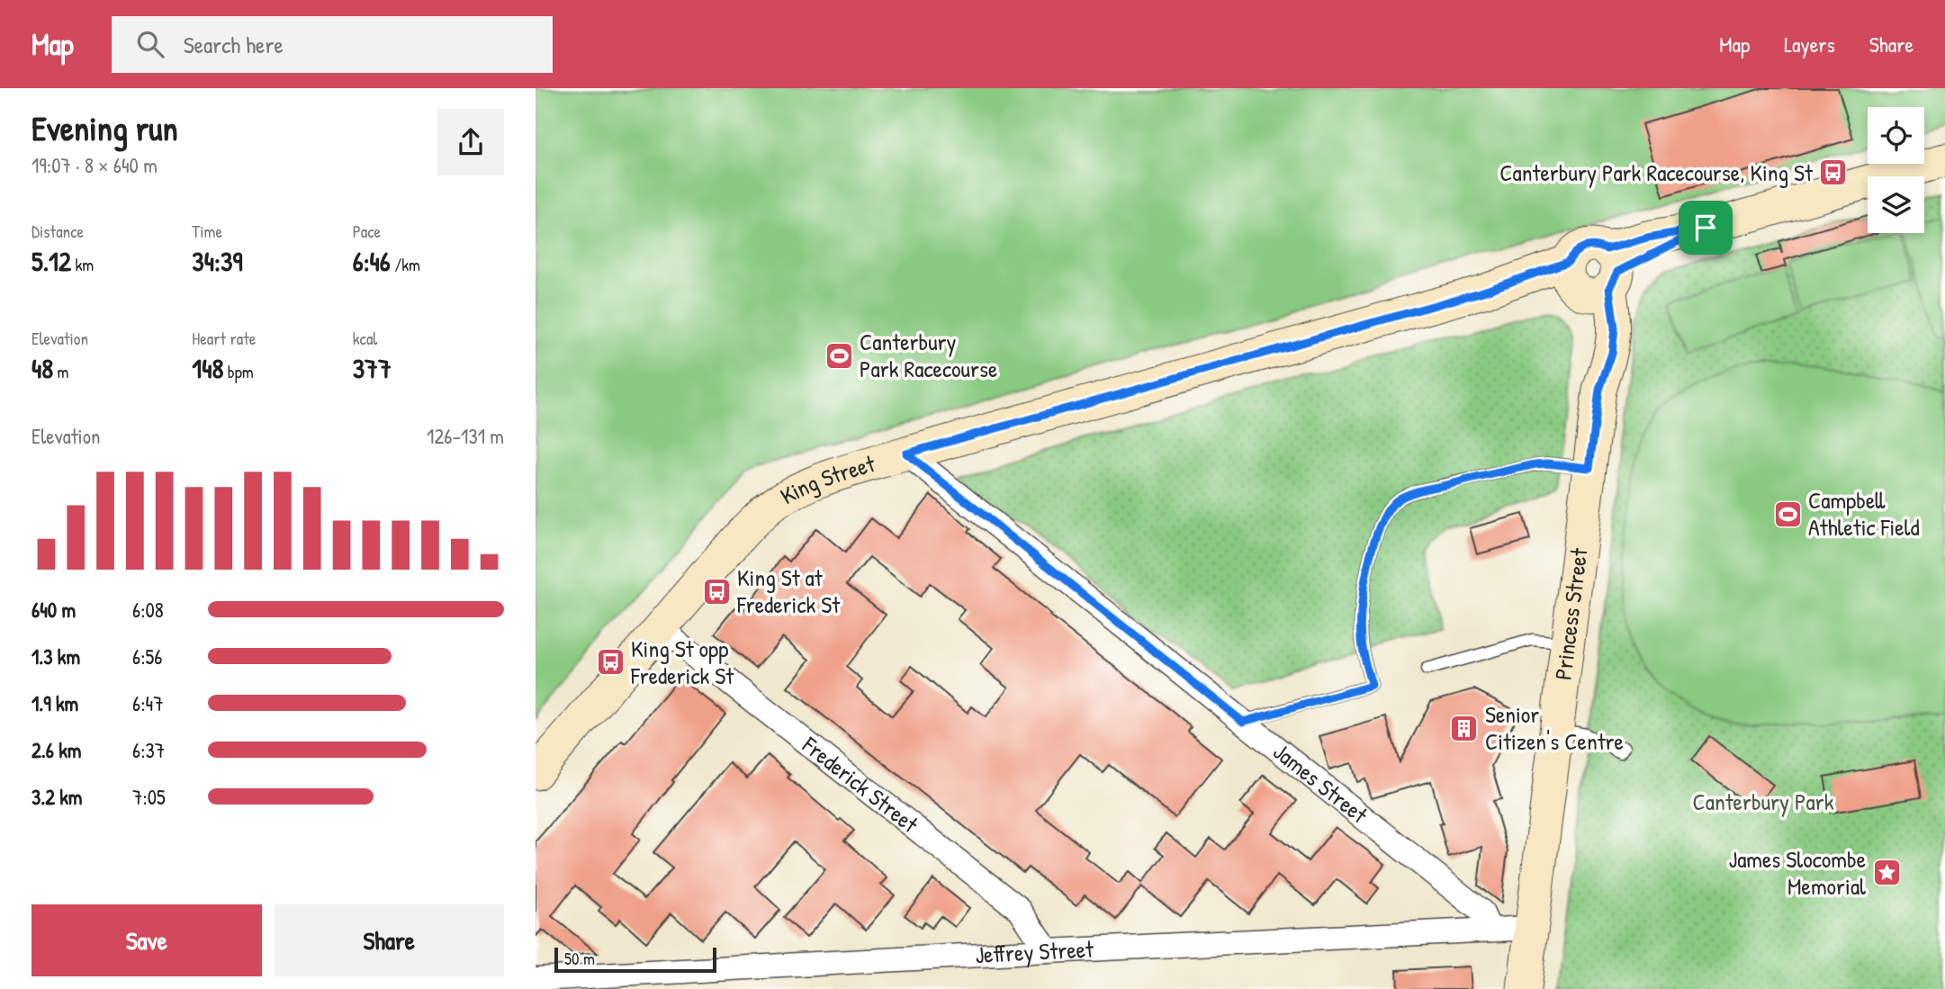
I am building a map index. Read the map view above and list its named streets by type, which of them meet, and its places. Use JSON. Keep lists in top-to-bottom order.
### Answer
{
  "streets": {
    "main road": ["King Street", "Princess Street"],
    "street": ["James Street", "Frederick Street", "Jeffrey Street"]
  },
  "crossings": [
    ["King Street", "Princess Street"],
    ["King Street", "James Street"],
    ["King Street", "Frederick Street"],
    ["Princess Street", "Jeffrey Street"],
    ["James Street", "Jeffrey Street"],
    ["Frederick Street", "Jeffrey Street"]
  ],
  "parks": ["Canterbury Park"],
  "places": {
    "bus stop": ["Canterbury Park Racecourse, King St", "King St at Frederick St", "King St opp Frederick St"],
    "sports": ["Canterbury Park Racecourse", "Campbell Athletic Field"],
    "building": ["Senior Citizen's Centre"],
    "place": ["James Slocombe Memorial"]
  },
  "scale_bar": "50 m",
  "page": {
    "header": "Map",
    "search": "Search here",
    "nav": ["Map", "Layers", "Share"],
    "heading": ["Evening run", "19:07 · 8 × 640 m"],
    "stats": [
      ["Distance", "5.12 km"],
      ["Time", "34:39"],
      ["Pace", "6:46 /km"],
      ["Elevation", "48 m"],
      ["Heart rate", "148 bpm"],
      ["kcal", "377"]
    ],
    "chart": ["Elevation", "126–131 m"],
    "list": [
      {
        "name": "640 m",
        "note": "6:08"
      },
      {
        "name": "1.3 km",
        "note": "6:56"
      },
      {
        "name": "1.9 km",
        "note": "6:47"
      },
      {
        "name": "2.6 km",
        "note": "6:37"
      },
      {
        "name": "3.2 km",
        "note": "7:05"
      }
    ],
    "buttons": ["Save", "Share"],
    "scale": "50 m"
  }
}
